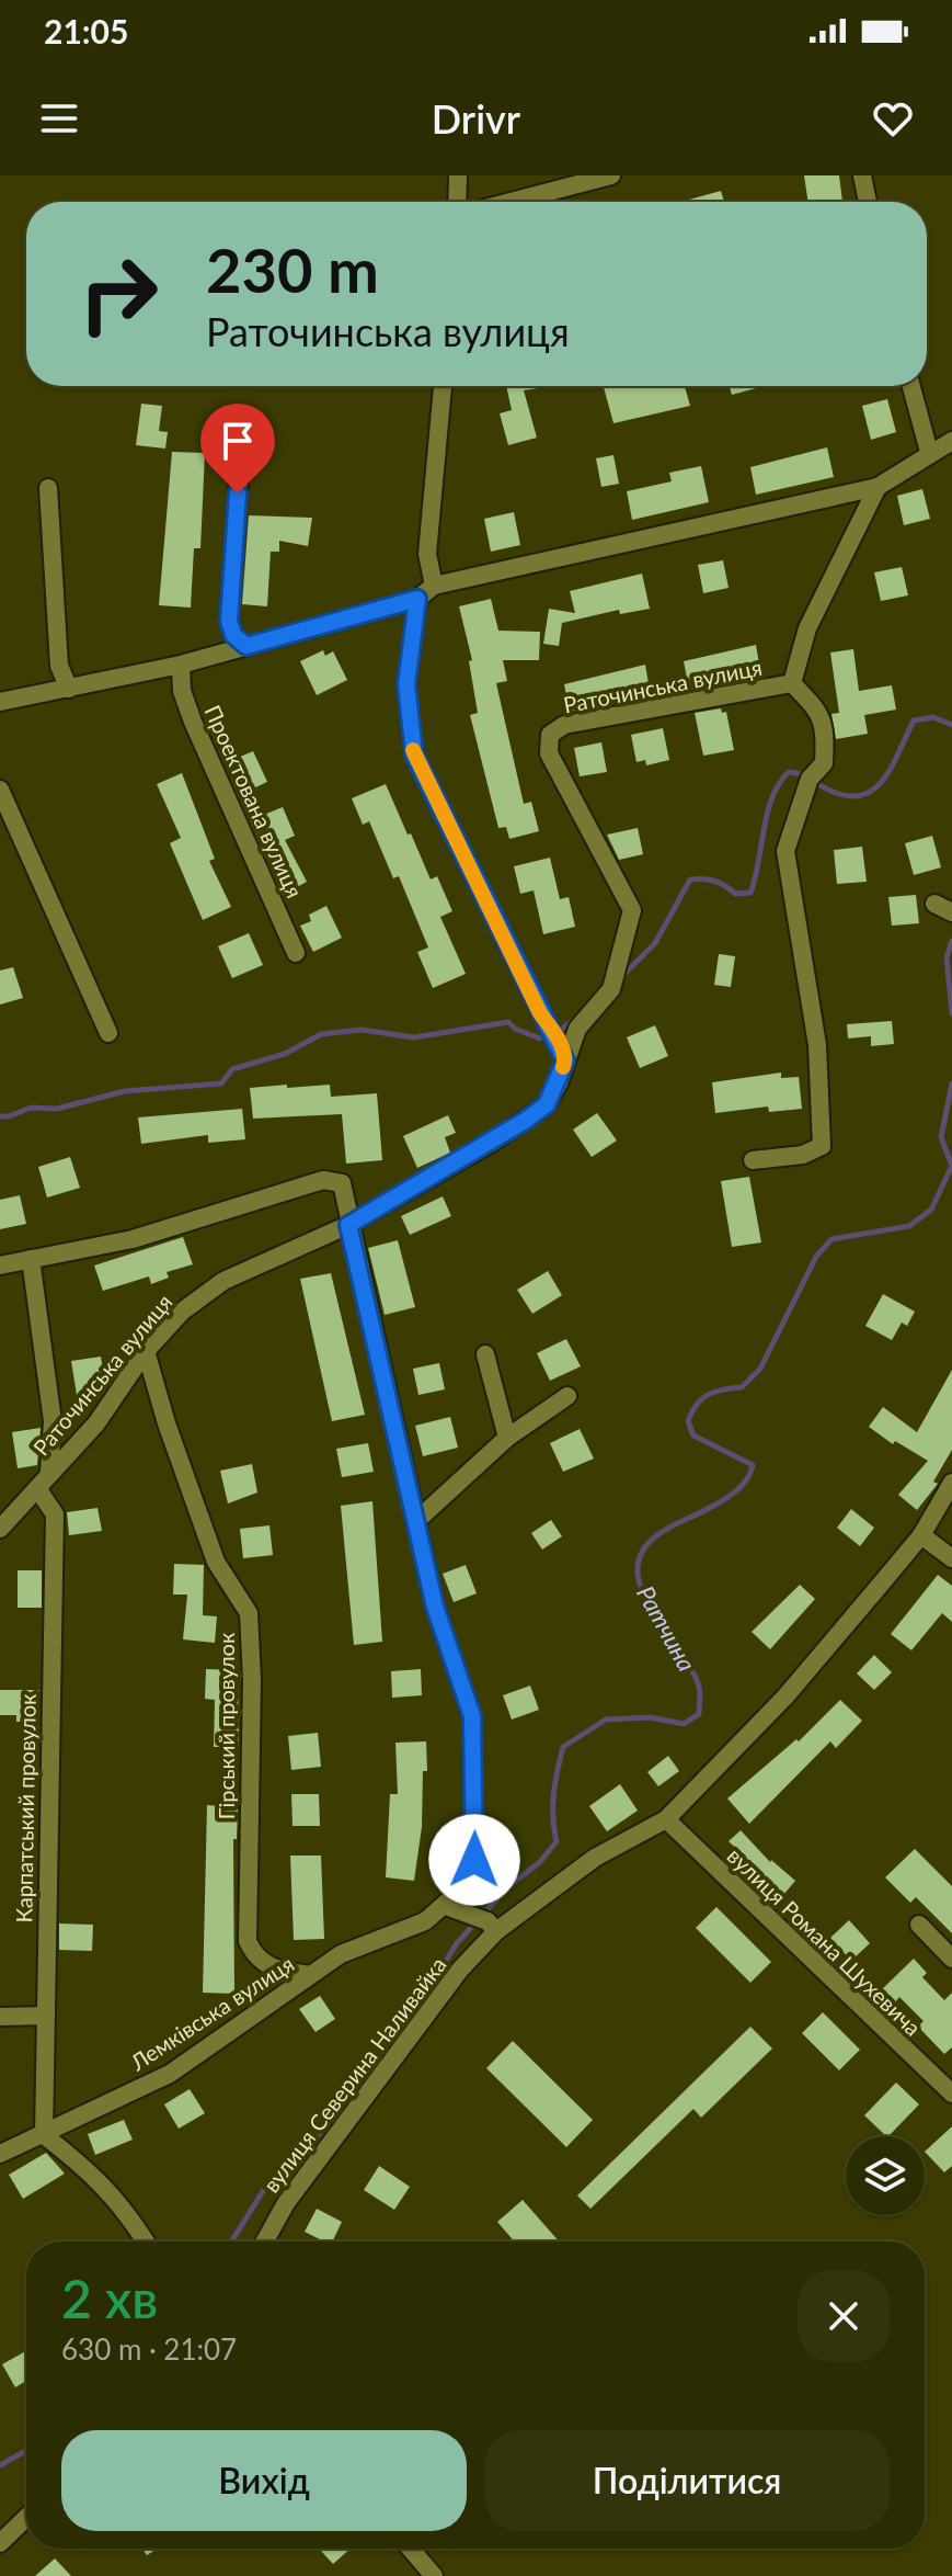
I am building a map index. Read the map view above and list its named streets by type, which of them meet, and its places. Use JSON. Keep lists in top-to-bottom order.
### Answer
{
  "streets": {
    "street": [
      "Раточинська вулиця",
      "Проектована вулиця",
      "Гірський провулок",
      "Карпатський провулок",
      "вулиця Романа Шухевича",
      "Лемківська вулиця",
      "вулиця Северина Наливайка"
    ]
  },
  "crossings": [
    ["Раточинська вулиця", "Проектована вулиця"],
    ["Раточинська вулиця", "Гірський провулок"],
    ["Раточинська вулиця", "Карпатський провулок"],
    ["Гірський провулок", "Лемківська вулиця"],
    ["Карпатський провулок", "Лемківська вулиця"],
    ["вулиця Романа Шухевича", "вулиця Северина Наливайка"]
  ],
  "water": ["Ратчина"],
  "page": {
    "status": "21:05",
    "header": "Drivr",
    "turn": ["230 m", "Раточинська вулиця"],
    "heading": ["2 хв", "630 m · 21:07"],
    "buttons": ["Вихід", "Поділитися"]
  }
}
